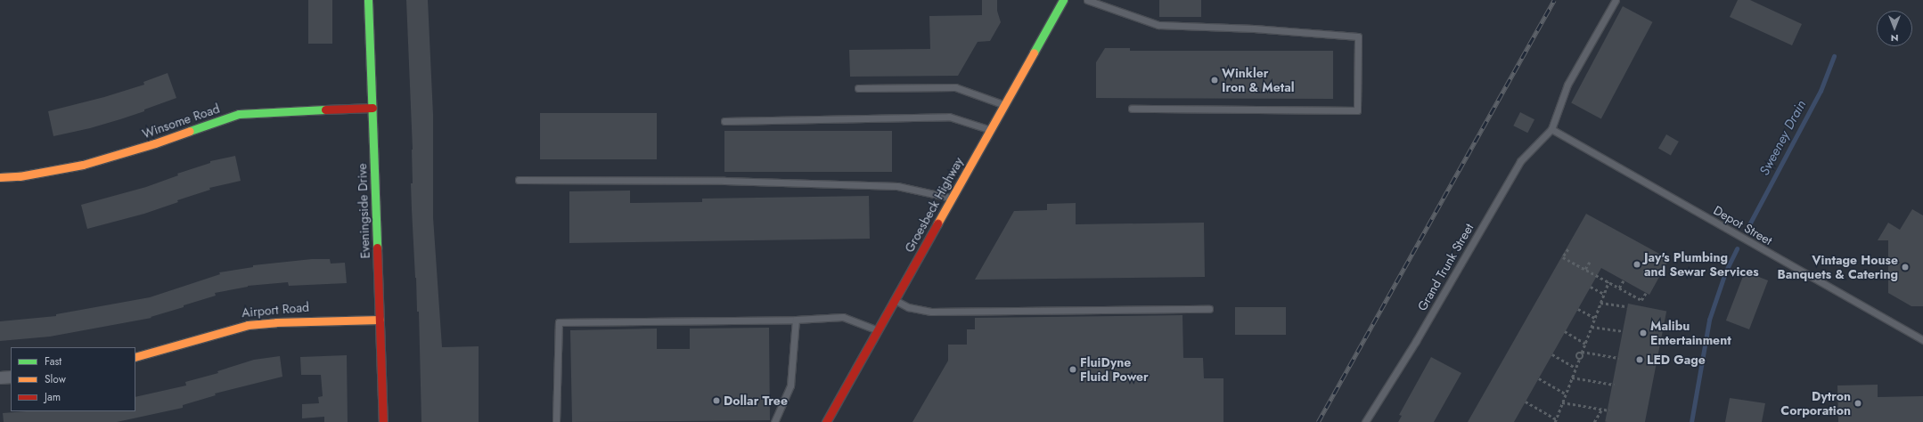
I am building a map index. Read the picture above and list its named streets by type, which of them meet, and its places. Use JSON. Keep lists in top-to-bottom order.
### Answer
{
  "streets": {
    "street": [
      "Winsome Road",
      "Groesbeck Highway",
      "Eveningside Drive",
      "Airport Road"
    ],
    "lane": ["Depot Street", "Grand Trunk Street"]
  },
  "crossings": [
    ["Winsome Road", "Eveningside Drive"],
    ["Eveningside Drive", "Airport Road"],
    ["Depot Street", "Grand Trunk Street"]
  ],
  "water": ["Sweeney Drain"],
  "places": [
    "Winkler Iron & Metal",
    "Jay's Plumbing and Sewar Services",
    "Vintage House Banquets & Catering",
    "Malibu Entertainment",
    "LED Gage",
    "FluiDyne Fluid Power",
    "Dollar Tree",
    "Dytron Corporation"
  ],
  "legend": ["Fast", "Slow", "Jam"],
  "north": "bottom"
}
